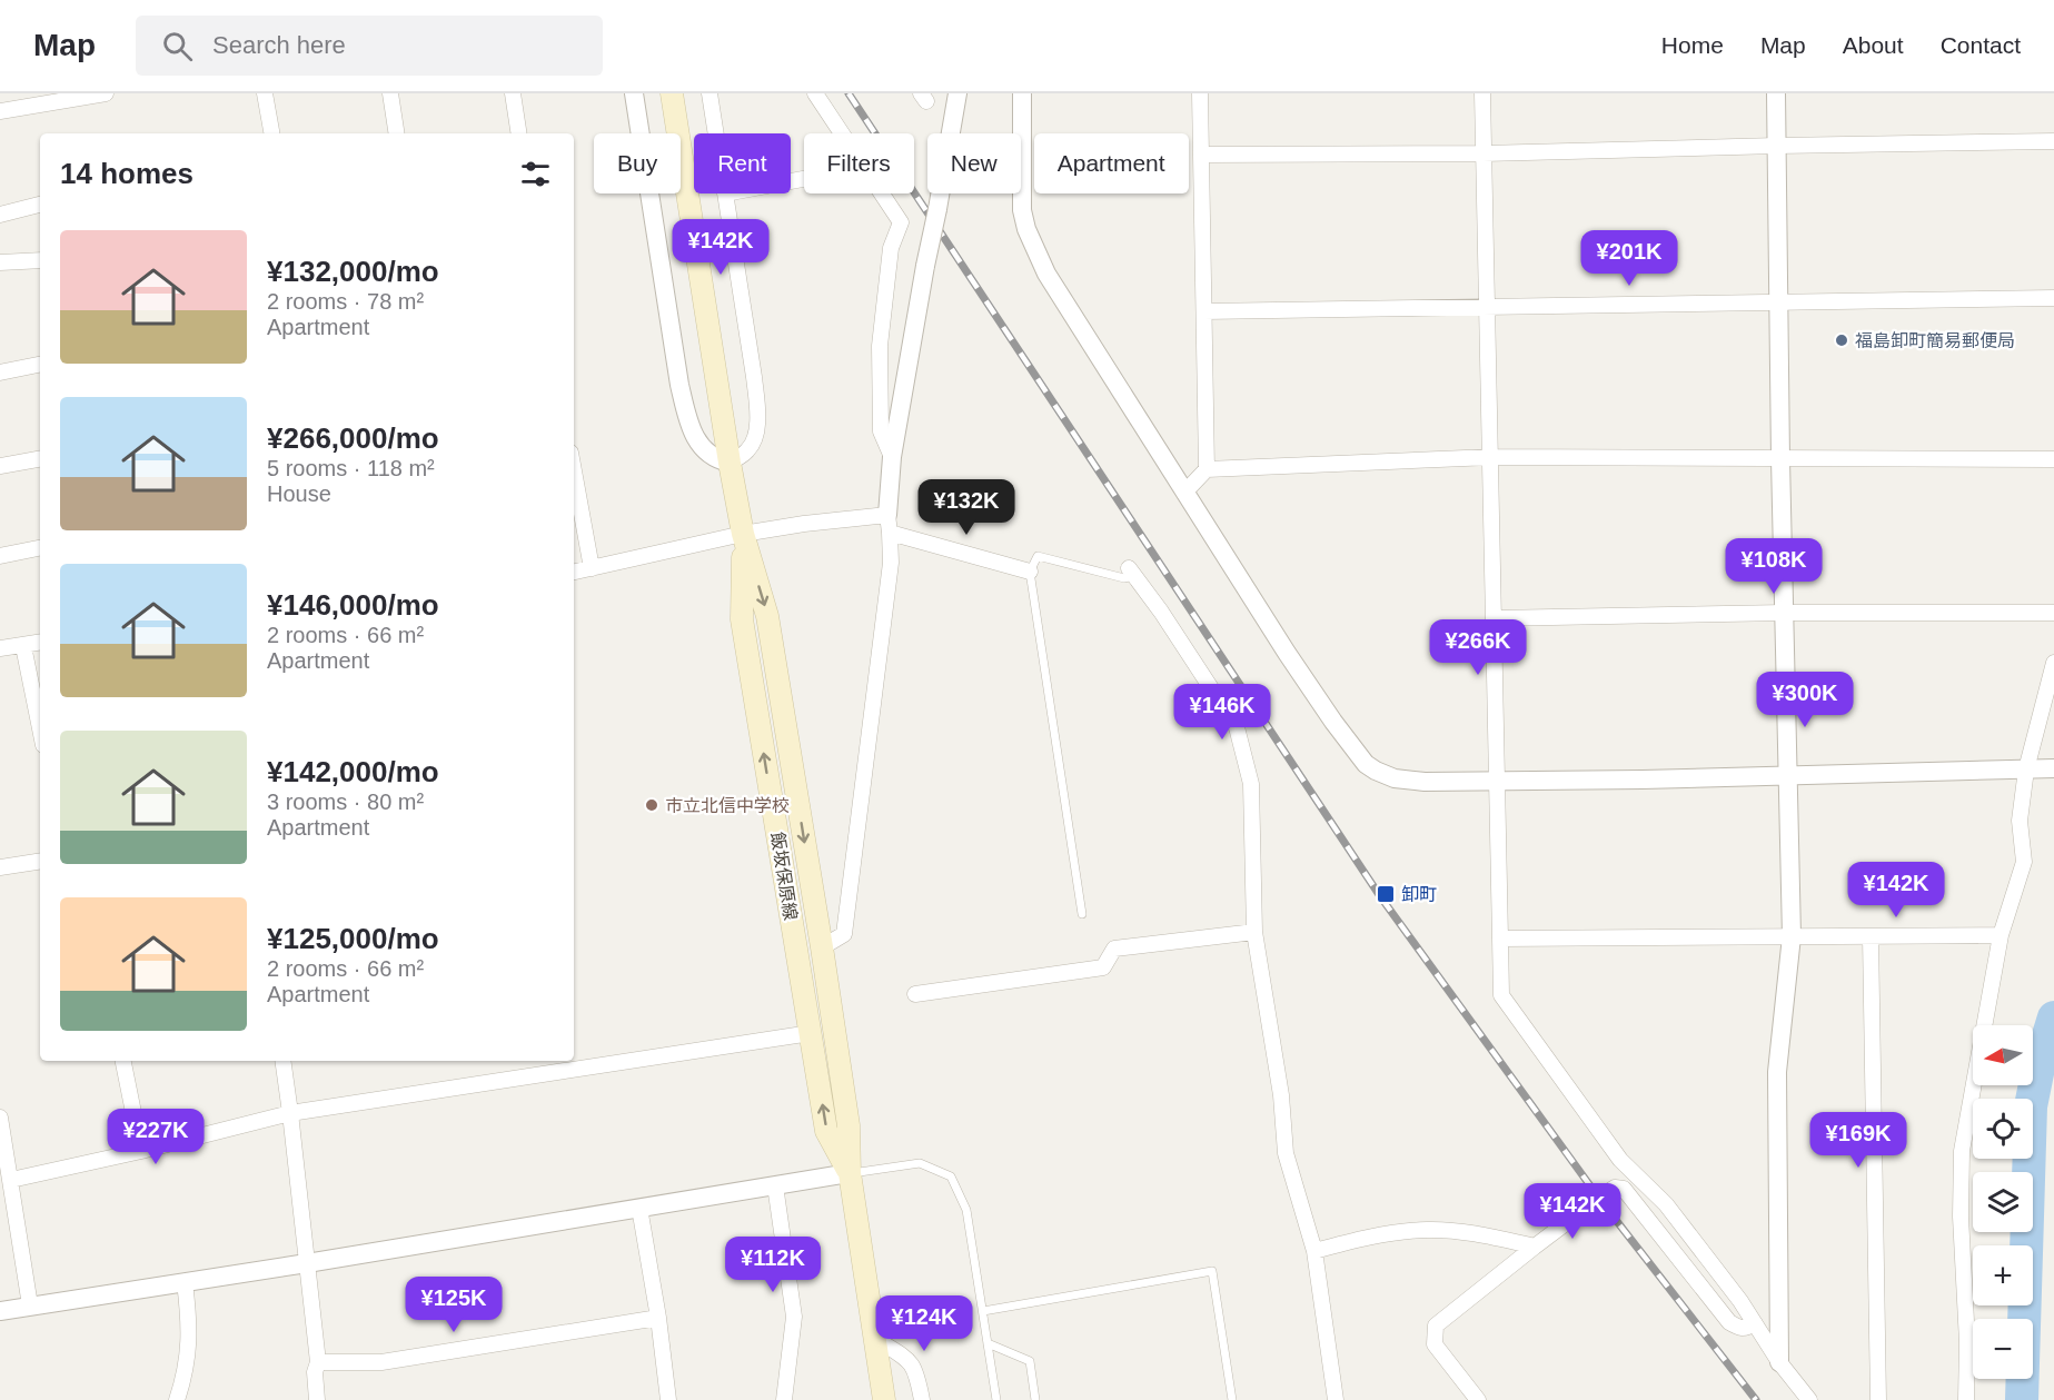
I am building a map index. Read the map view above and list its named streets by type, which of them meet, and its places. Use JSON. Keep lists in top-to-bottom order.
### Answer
{
  "streets": {
    "main road": ["飯坂保原線"]
  },
  "places": {
    "other": ["福島卸町簡易郵便局", "市立北信中学校"],
    "transit": ["卸町"]
  },
  "north": "left",
  "page": {
    "header": "Map",
    "search": "Search here",
    "nav": [
      "Home",
      "Map",
      "About",
      "Contact"
    ],
    "chip": [
      "Buy",
      "Rent",
      "Filters",
      "New",
      "Apartment"
    ],
    "heading": "14 homes",
    "list": [
      {
        "name": "¥132,000/mo",
        "note": "2 rooms · 78 m² · Apartment"
      },
      {
        "name": "¥266,000/mo",
        "note": "5 rooms · 118 m² · House"
      },
      {
        "name": "¥146,000/mo",
        "note": "2 rooms · 66 m² · Apartment"
      },
      {
        "name": "¥142,000/mo",
        "note": "3 rooms · 80 m² · Apartment"
      },
      {
        "name": "¥125,000/mo",
        "note": "2 rooms · 66 m² · Apartment"
      }
    ],
    "price": [
      "¥142K",
      "¥201K",
      "¥132K",
      "¥108K",
      "¥266K",
      "¥300K",
      "¥146K",
      "¥142K",
      "¥227K",
      "¥169K",
      "¥142K",
      "¥112K",
      "¥125K",
      "¥124K"
    ],
    "map_buttons": ["+", "−"]
  }
}
